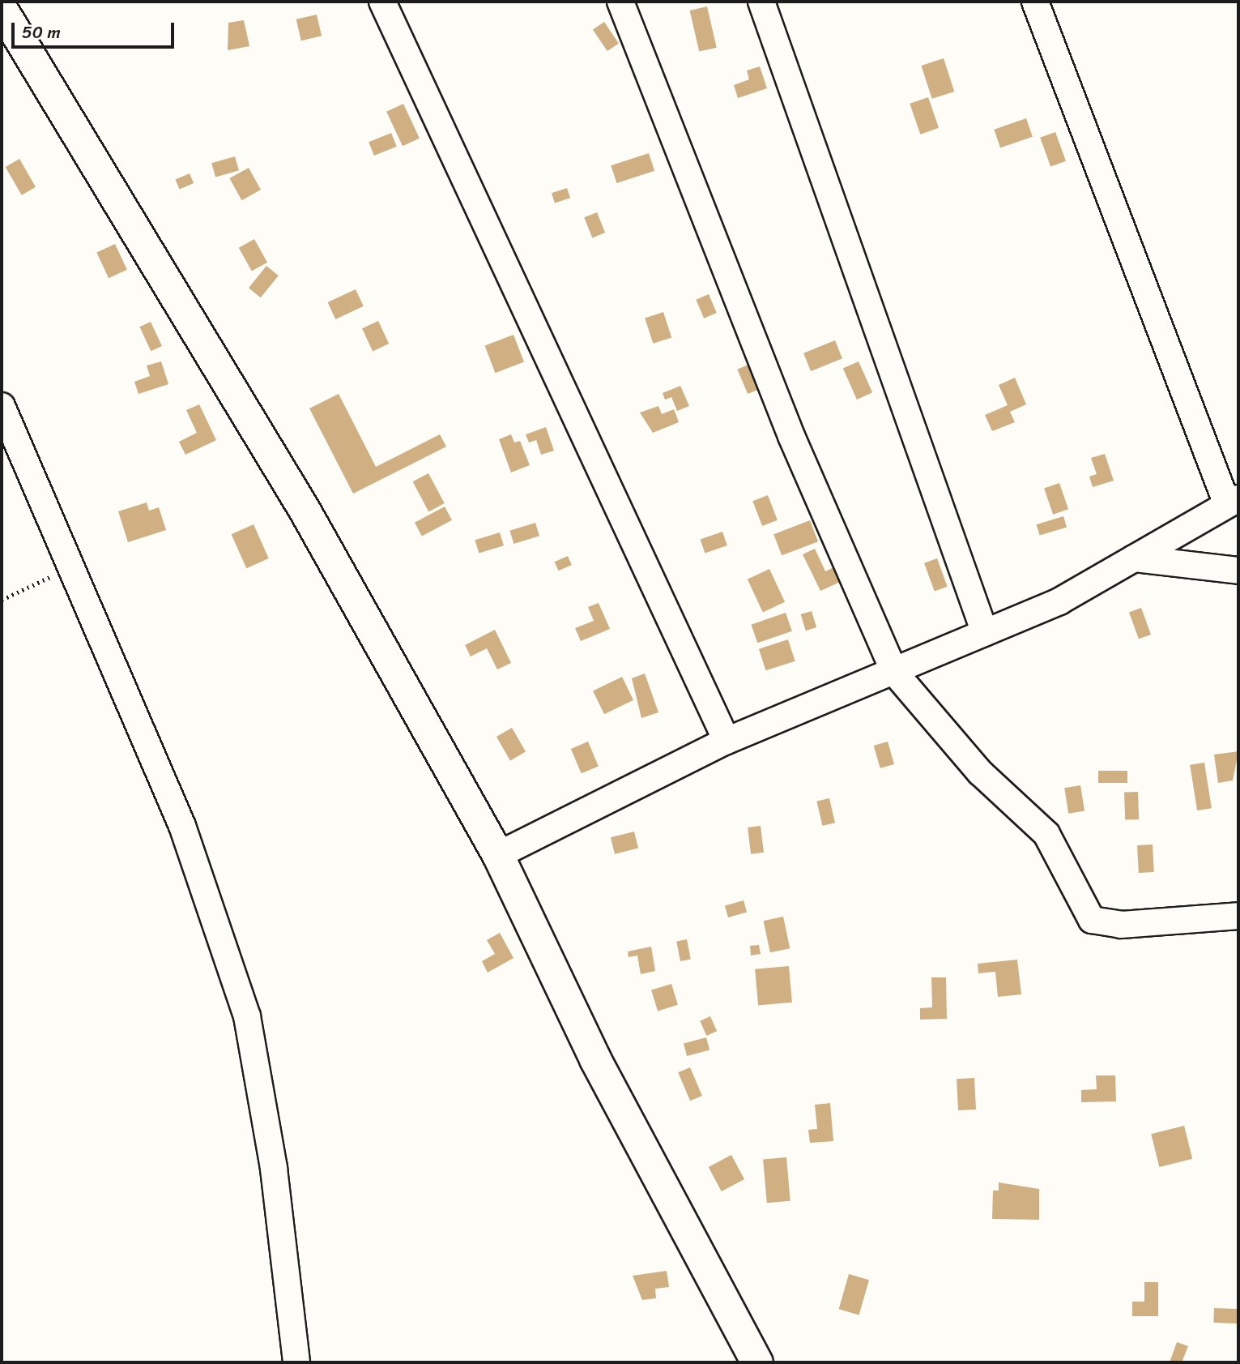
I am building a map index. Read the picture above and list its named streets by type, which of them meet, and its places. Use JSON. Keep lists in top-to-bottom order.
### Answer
{
  "scale_bar": "50 m"
}
